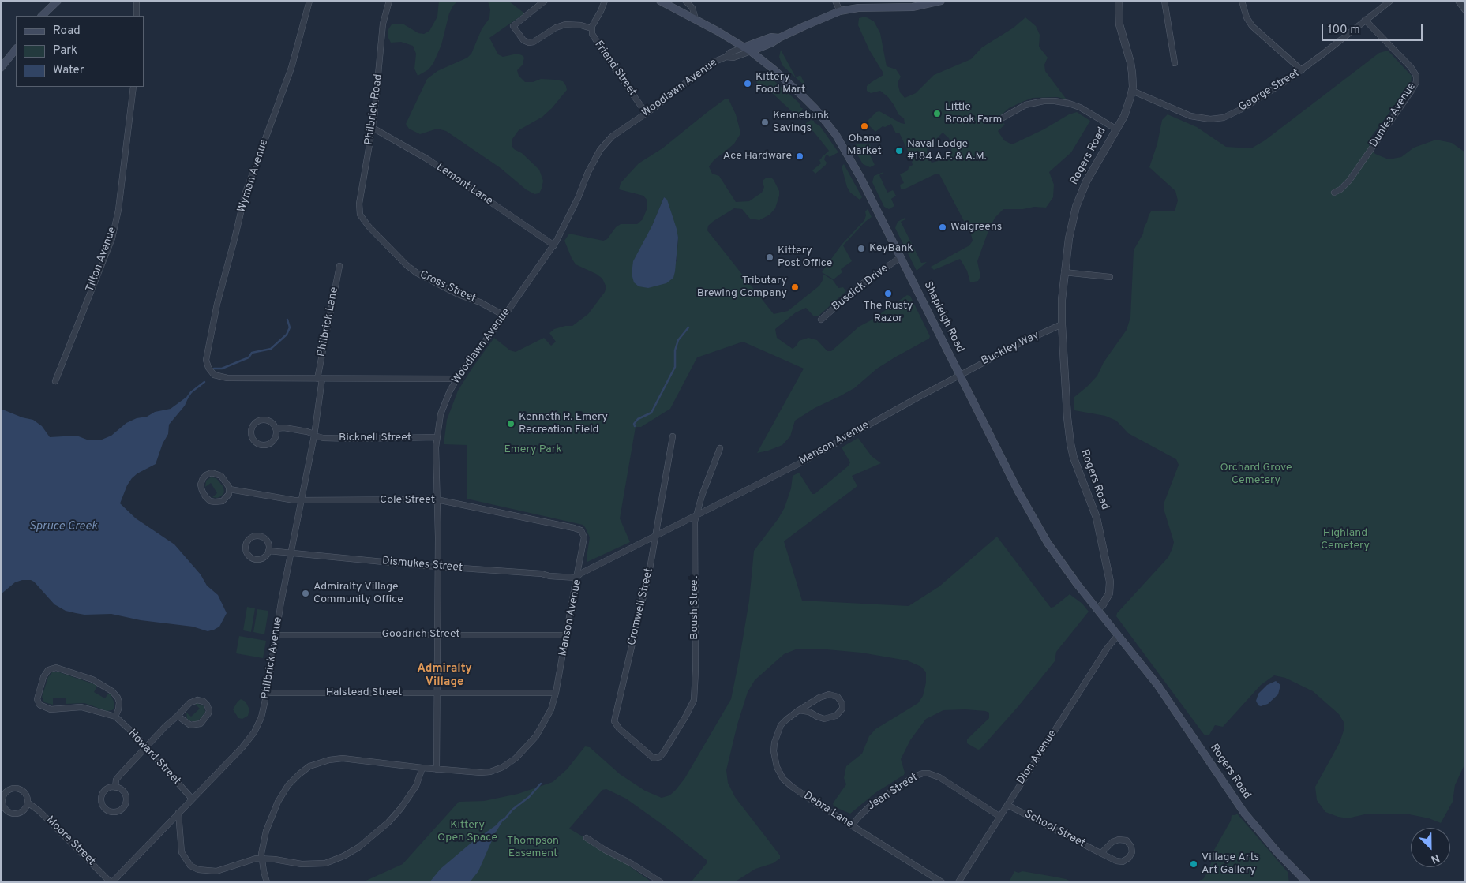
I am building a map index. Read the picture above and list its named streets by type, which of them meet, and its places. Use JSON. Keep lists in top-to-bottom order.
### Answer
{
  "streets": {
    "main road": ["Rogers Road", "Shapleigh Road"],
    "street": [
      "Friend Street",
      "Woodlawn Avenue",
      "George Street",
      "Philbrick Road",
      "Dunlea Avenue",
      "Wyman Avenue",
      "Lemont Lane",
      "Tilton Avenue",
      "Cross Street",
      "Busdick Drive",
      "Philbrick Lane",
      "Buckley Way",
      "Bicknell Street",
      "Manson Avenue",
      "Cole Street",
      "Dismukes Street",
      "Cromwell Street",
      "Boush Street",
      "Goodrich Street",
      "Philbrick Avenue",
      "Halstead Street",
      "Howard Street",
      "Dion Avenue",
      "Jean Street",
      "Debra Lane",
      "School Street",
      "Moore Street"
    ]
  },
  "crossings": [
    ["Friend Street", "Woodlawn Avenue"],
    ["Woodlawn Avenue", "Lemont Lane"],
    ["Woodlawn Avenue", "Cross Street"],
    ["Woodlawn Avenue", "Shapleigh Road"],
    ["Woodlawn Avenue", "Bicknell Street"],
    ["Woodlawn Avenue", "Manson Avenue"],
    ["Woodlawn Avenue", "Cole Street"],
    ["Woodlawn Avenue", "Dismukes Street"],
    ["Woodlawn Avenue", "Goodrich Street"],
    ["Woodlawn Avenue", "Halstead Street"],
    ["George Street", "Dunlea Avenue"],
    ["George Street", "Rogers Road"],
    ["Philbrick Road", "Lemont Lane"],
    ["Philbrick Road", "Cross Street"],
    ["Rogers Road", "Shapleigh Road"],
    ["Rogers Road", "Buckley Way"],
    ["Rogers Road", "Dion Avenue"],
    ["Wyman Avenue", "Philbrick Lane"],
    ["Wyman Avenue", "Philbrick Avenue"],
    ["Busdick Drive", "Shapleigh Road"],
    ["Shapleigh Road", "Buckley Way"],
    ["Shapleigh Road", "Manson Avenue"],
    ["Philbrick Lane", "Philbrick Avenue"],
    ["Buckley Way", "Manson Avenue"],
    ["Bicknell Street", "Philbrick Avenue"],
    ["Manson Avenue", "Cole Street"],
    ["Manson Avenue", "Dismukes Street"],
    ["Manson Avenue", "Cromwell Street"],
    ["Manson Avenue", "Boush Street"],
    ["Manson Avenue", "Goodrich Street"],
    ["Manson Avenue", "Halstead Street"],
    ["Cole Street", "Dismukes Street"],
    ["Cole Street", "Philbrick Avenue"],
    ["Dismukes Street", "Philbrick Avenue"],
    ["Cromwell Street", "Boush Street"],
    ["Goodrich Street", "Philbrick Avenue"],
    ["Philbrick Avenue", "Halstead Street"],
    ["Philbrick Avenue", "Howard Street"],
    ["Philbrick Avenue", "Moore Street"],
    ["Dion Avenue", "Jean Street"],
    ["Dion Avenue", "School Street"],
    ["Jean Street", "Debra Lane"]
  ],
  "districts": ["Admiralty Village"],
  "water": ["Spruce Creek"],
  "parks": [
    "Emery Park",
    "Orchard Grove Cemetery",
    "Highland Cemetery",
    "Kittery Open Space",
    "Thompson Easement"
  ],
  "places": [
    "Kittery Food Mart",
    "Little Brook Farm",
    "Kennebunk Savings",
    "Ohana Market",
    "Naval Lodge #184 A.F. & A.M.",
    "Ace Hardware",
    "Walgreens",
    "KeyBank",
    "Kittery Post Office",
    "Tributary Brewing Company",
    "The Rusty Razor",
    "Kenneth R. Emery Recreation Field",
    "Admiralty Village Community Office",
    "Village Arts Art Gallery"
  ],
  "legend": ["Road", "Park", "Water"],
  "scale_bar": "100 m",
  "north": "bottom right"
}
